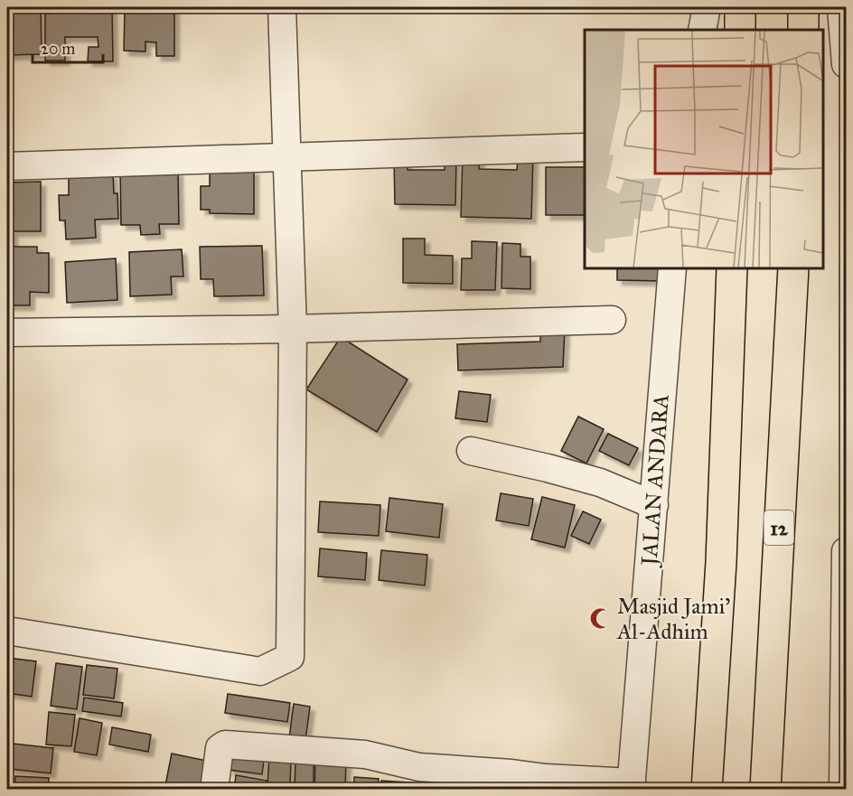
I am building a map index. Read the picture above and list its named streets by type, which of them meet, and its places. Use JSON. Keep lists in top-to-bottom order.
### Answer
{
  "streets": {
    "highway": ["12"],
    "street": ["JALAN ANDARA"]
  },
  "places": {
    "mosque": ["Masjid Jami' Al-Adhim"]
  },
  "scale_bar": "20 m"
}
